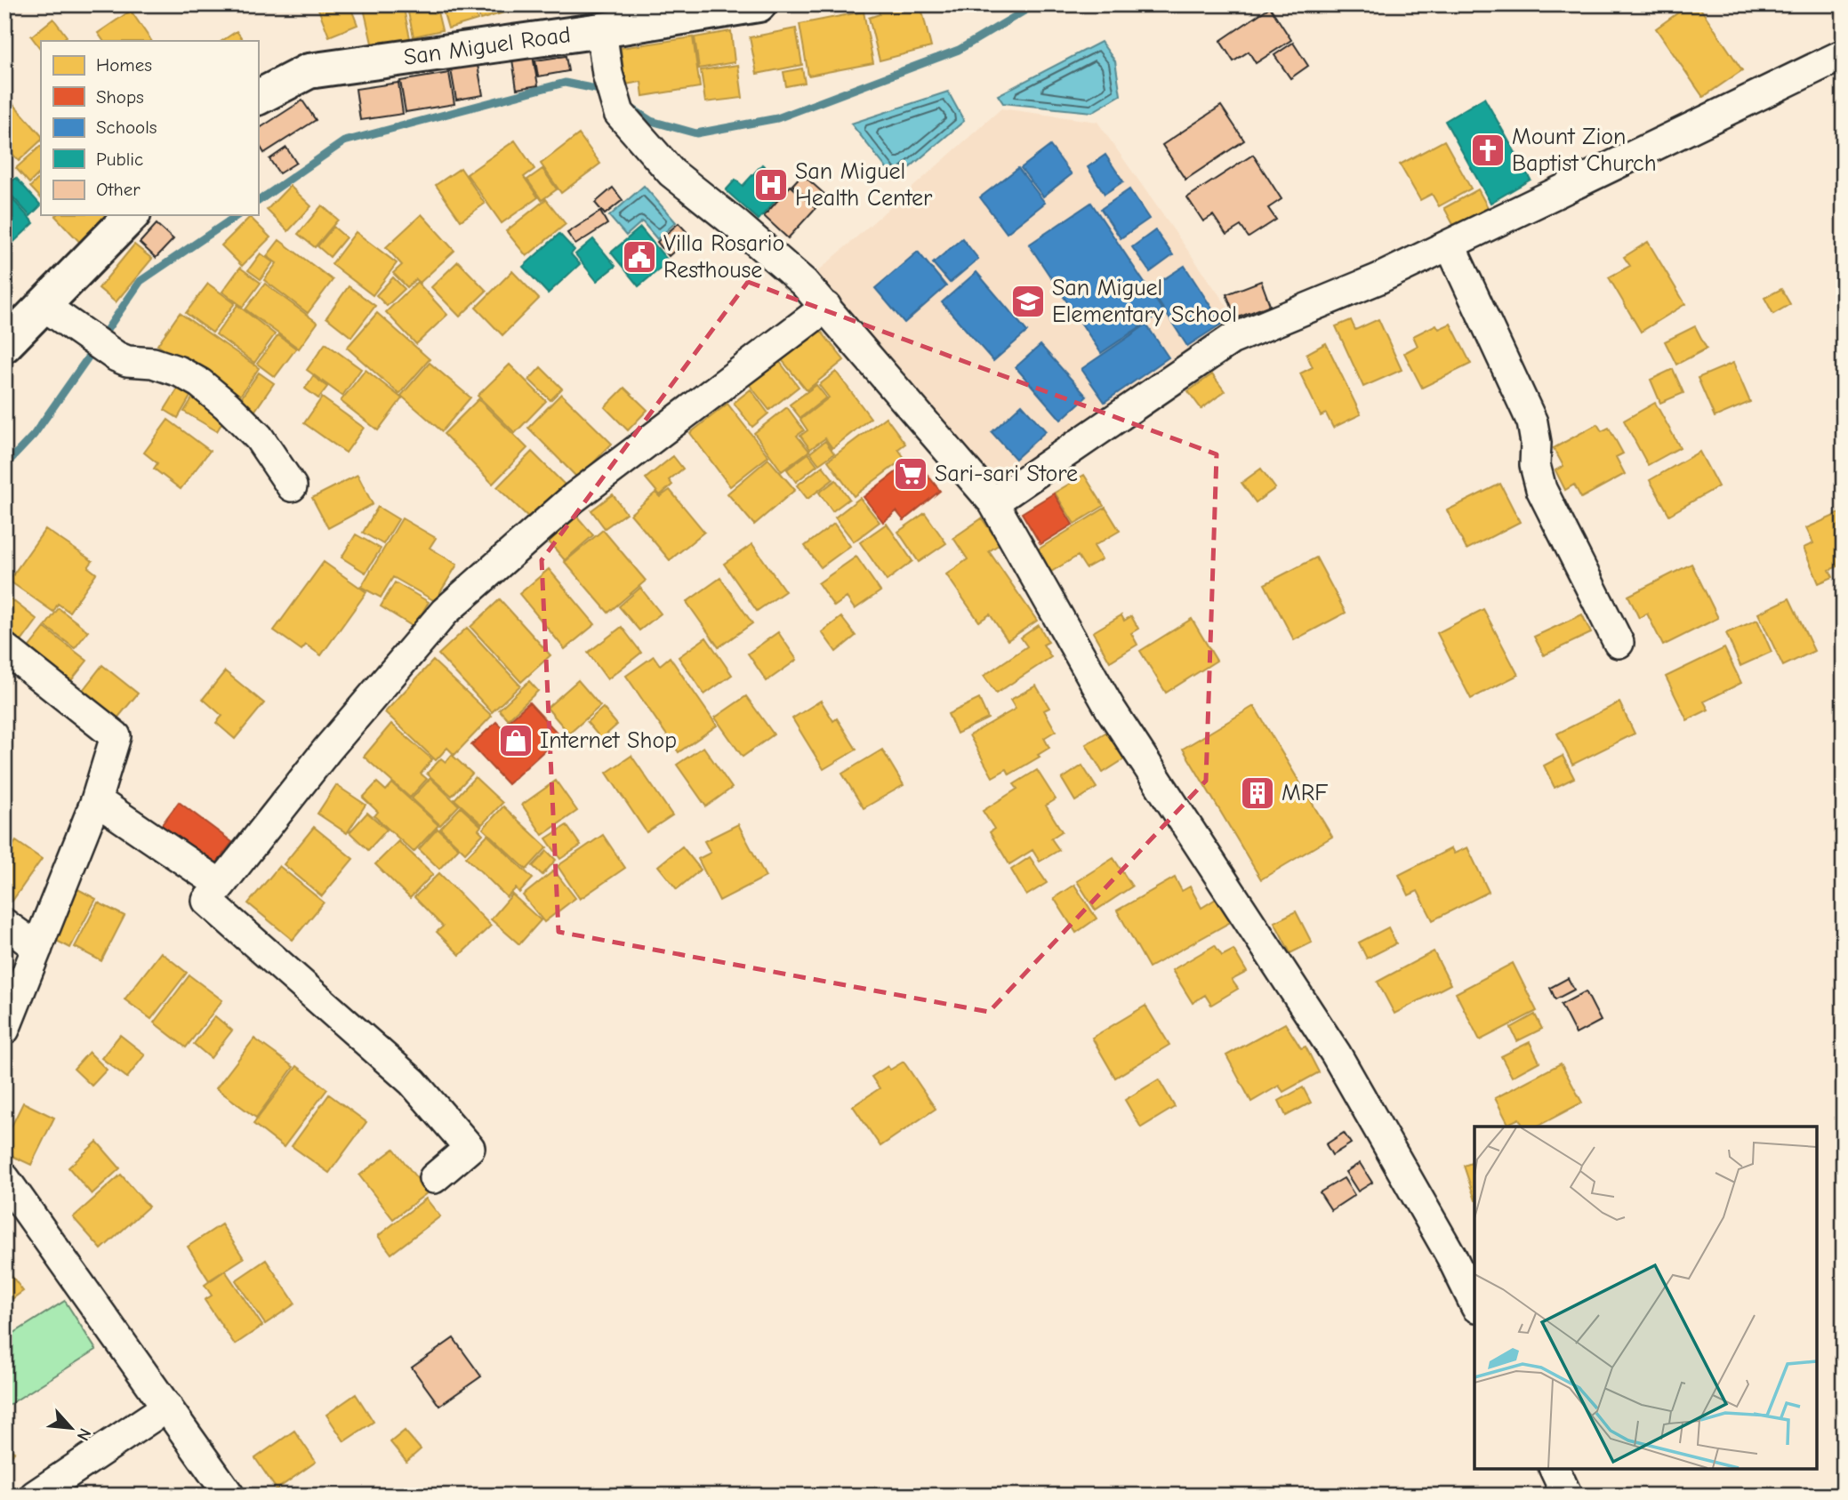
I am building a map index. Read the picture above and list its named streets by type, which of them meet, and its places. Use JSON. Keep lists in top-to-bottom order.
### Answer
{
  "streets": {
    "street": ["San Miguel Road"]
  },
  "places": {
    "church": ["Mount Zion Baptist Church"],
    "hospital": ["San Miguel Health Center"],
    "public building": ["Villa Rosario Resthouse"],
    "school or university": ["San Miguel Elementary School"],
    "supermarket": ["Sari-sari Store"],
    "shop": ["Internet Shop"],
    "building": ["MRF"]
  },
  "legend": [
    "Homes",
    "Shops",
    "Schools",
    "Public",
    "Other"
  ],
  "north": "bottom right"
}
